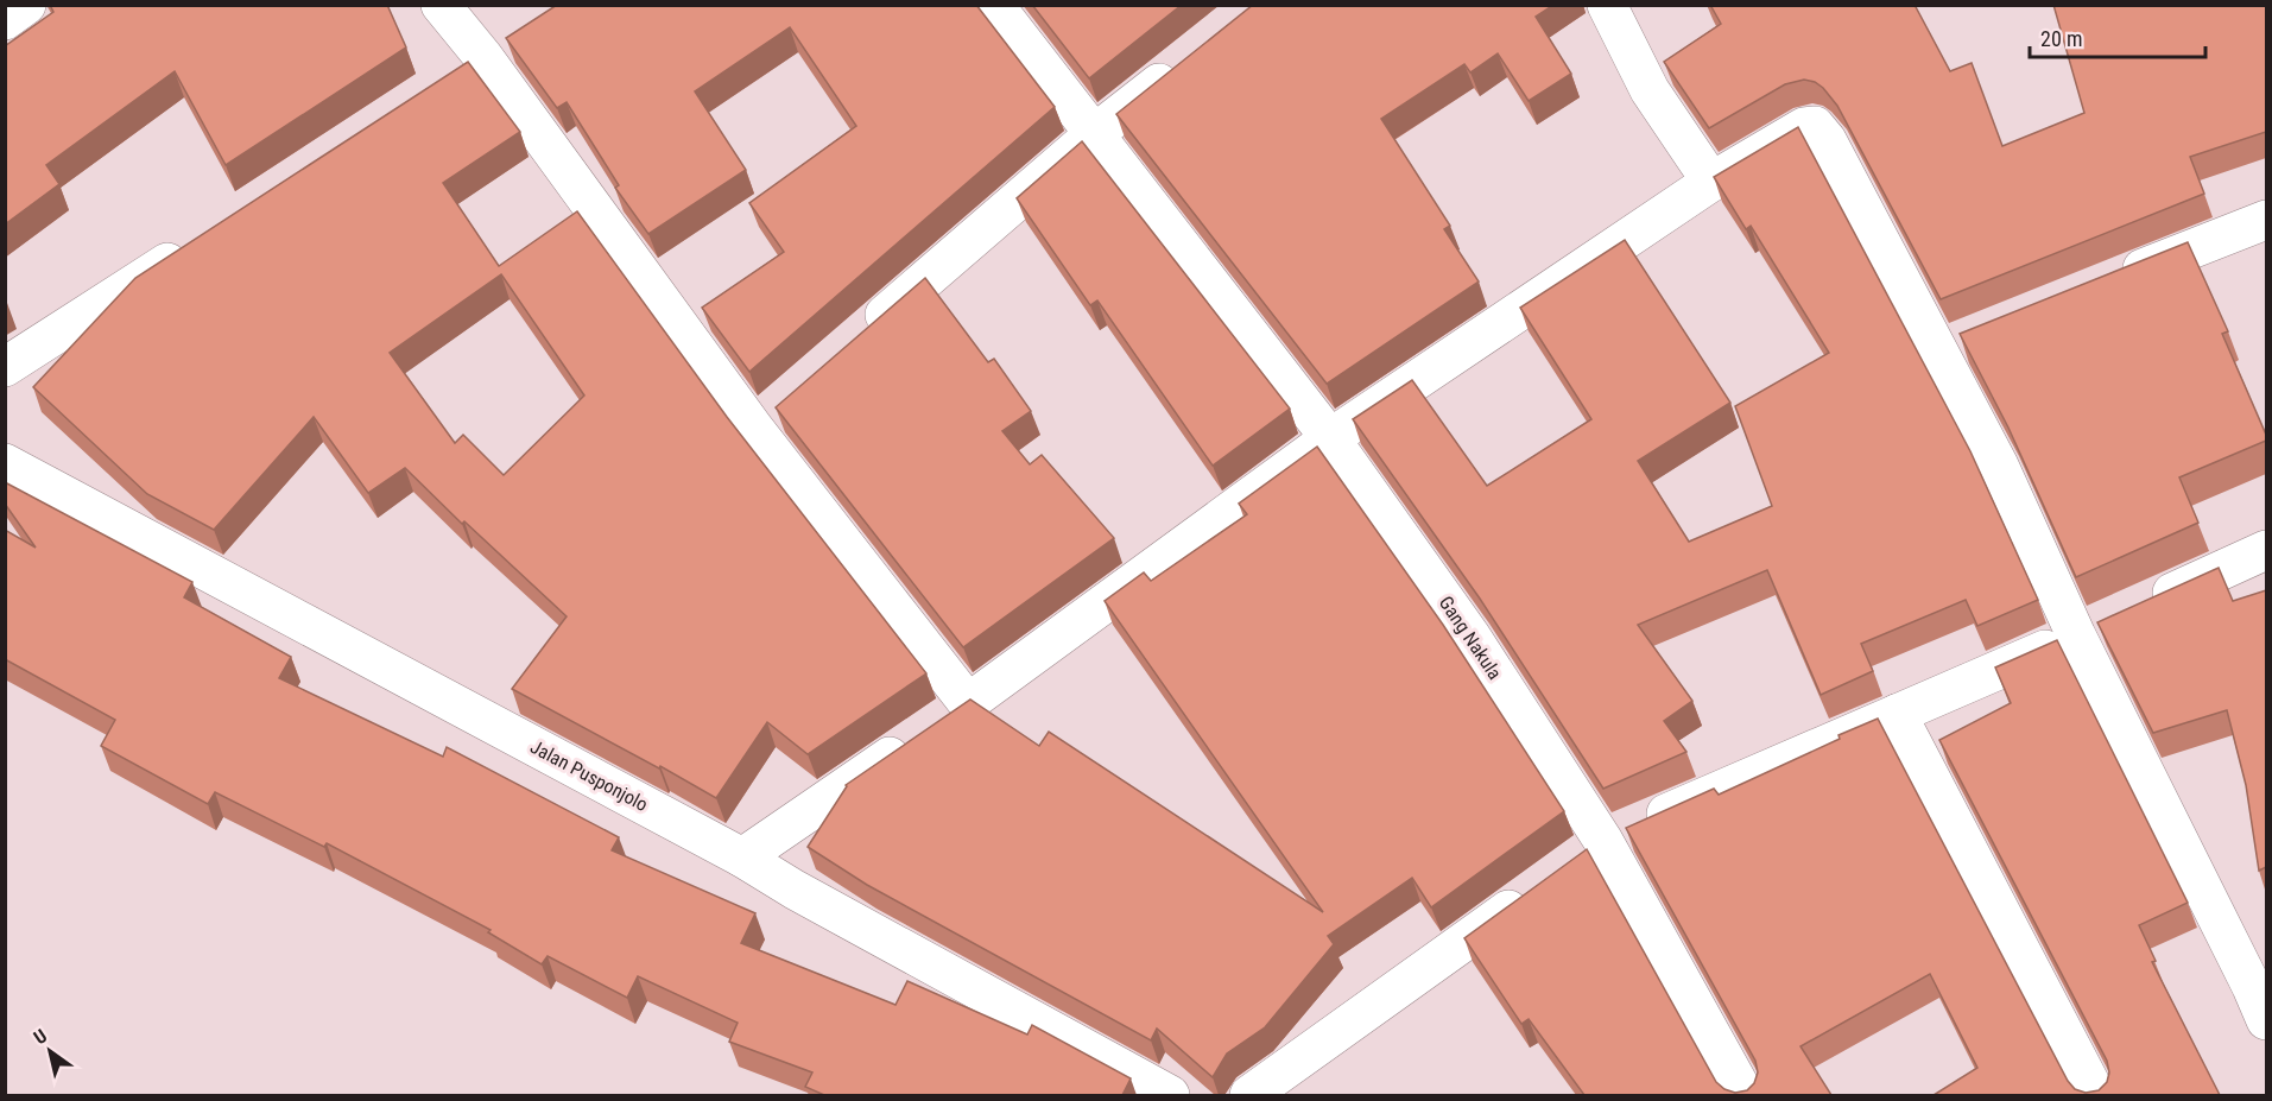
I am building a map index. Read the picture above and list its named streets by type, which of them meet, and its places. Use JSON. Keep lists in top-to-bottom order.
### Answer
{
  "streets": {
    "street": ["Gang Nakula", "Jalan Pusponjolo"]
  },
  "scale_bar": "20 m",
  "north": "top left"
}
